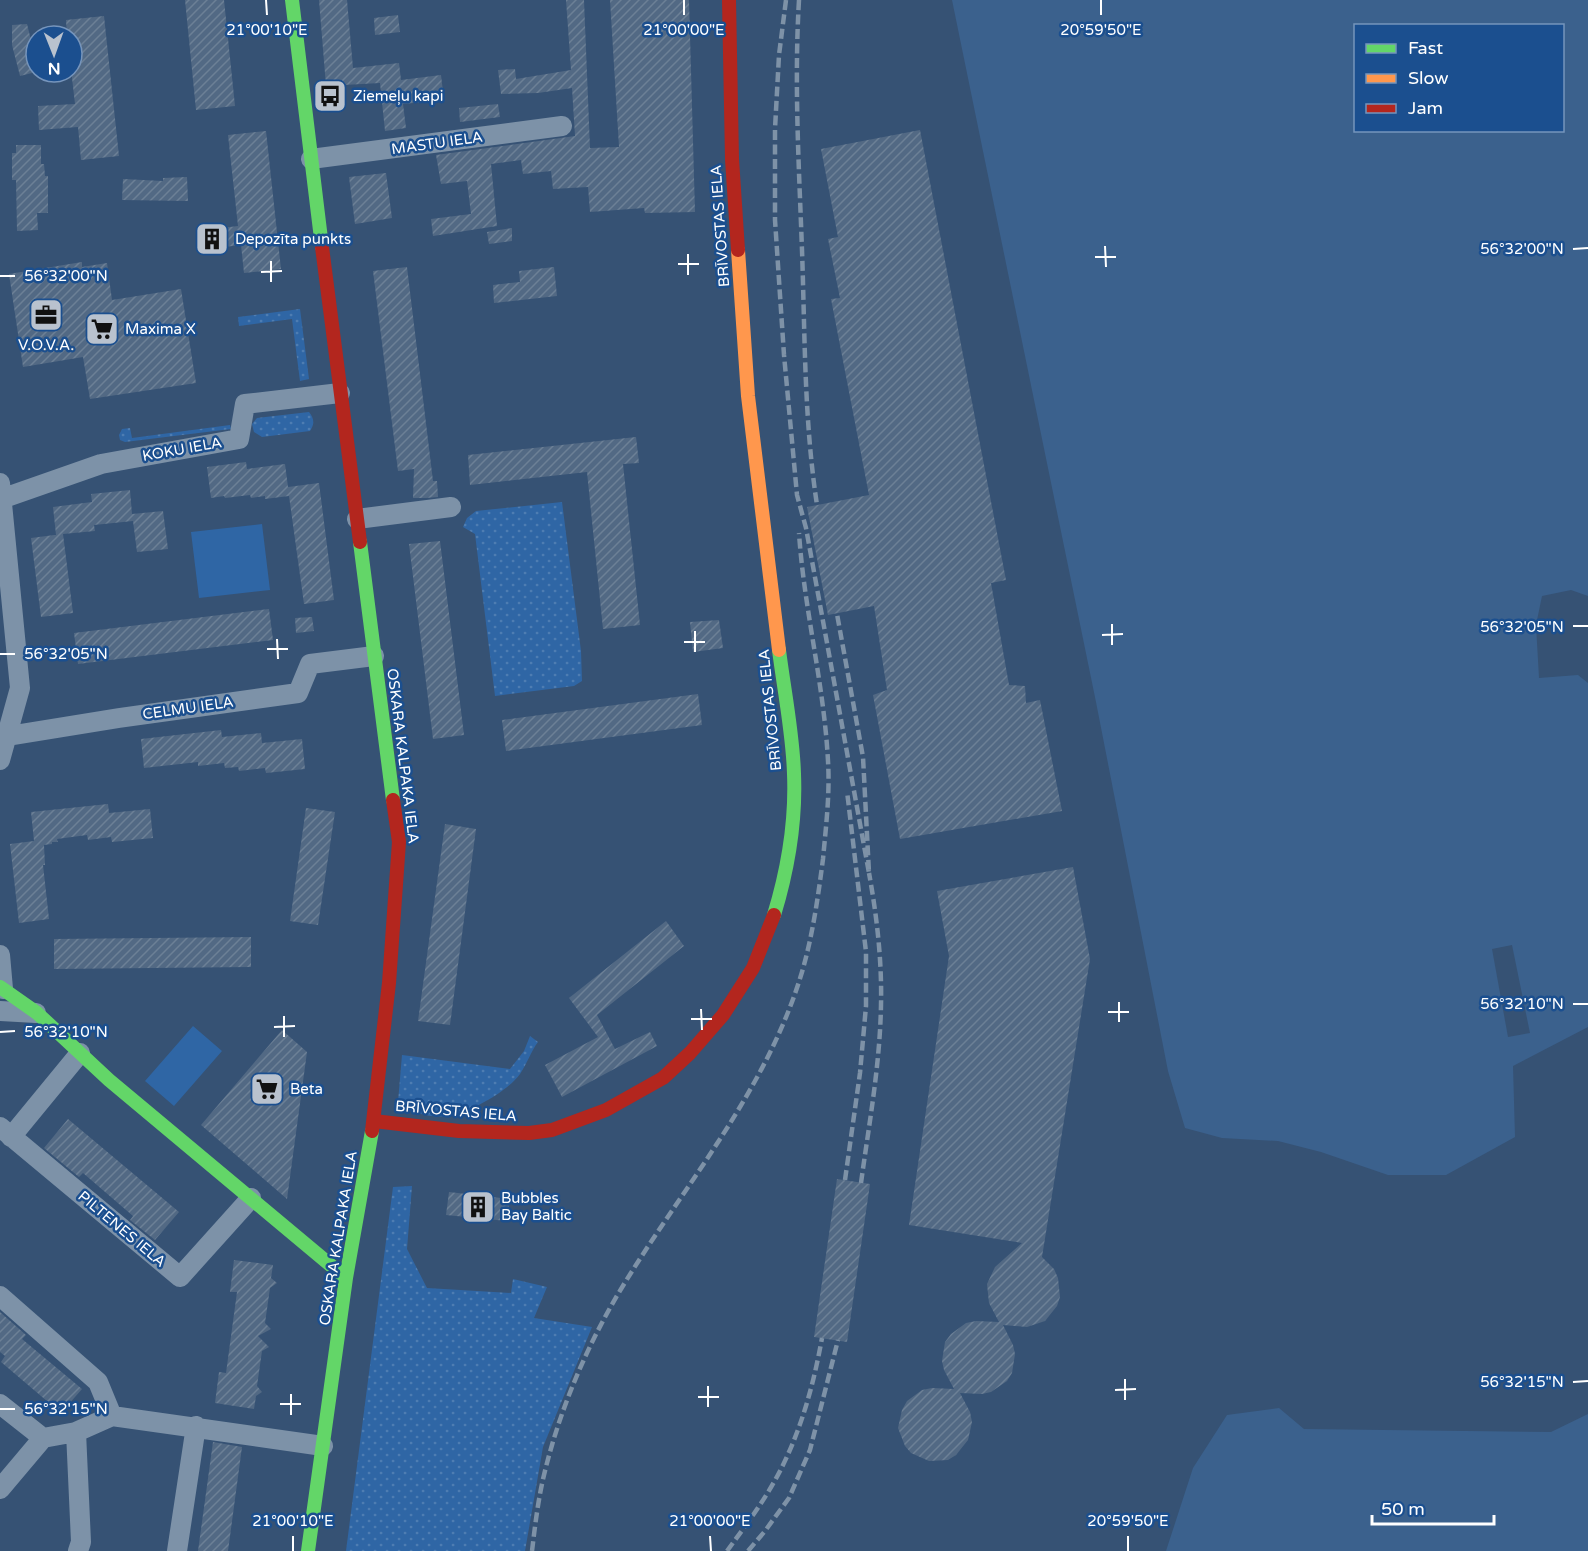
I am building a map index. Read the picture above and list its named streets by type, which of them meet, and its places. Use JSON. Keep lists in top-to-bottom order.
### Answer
{
  "streets": {
    "street": [
      "MASTU IELA",
      "BRĪVOSTAS IELA",
      "KOKU IELA",
      "CELMU IELA",
      "OSKARA KALPAKA IELA",
      "PILTENES IELA"
    ]
  },
  "crossings": [
    ["MASTU IELA", "OSKARA KALPAKA IELA"],
    ["BRĪVOSTAS IELA", "OSKARA KALPAKA IELA"],
    ["KOKU IELA", "OSKARA KALPAKA IELA"],
    ["CELMU IELA", "OSKARA KALPAKA IELA"]
  ],
  "places": {
    "bus stop": ["Ziemeļu kapi"],
    "building": ["Depozīta punkts", "Bubbles Bay Baltic"],
    "office": ["V.O.V.A."],
    "supermarket": ["Maxima X", "Beta"]
  },
  "legend": ["Fast", "Slow", "Jam"],
  "scale_bar": "50 m",
  "north": "bottom",
  "coordinates": [
    "21°00'10\"E",
    "21°00'00\"E",
    "20°59'50\"E",
    "56°32'00\"N",
    "56°32'05\"N",
    "56°32'10\"N",
    "56°32'15\"N"
  ]
}
